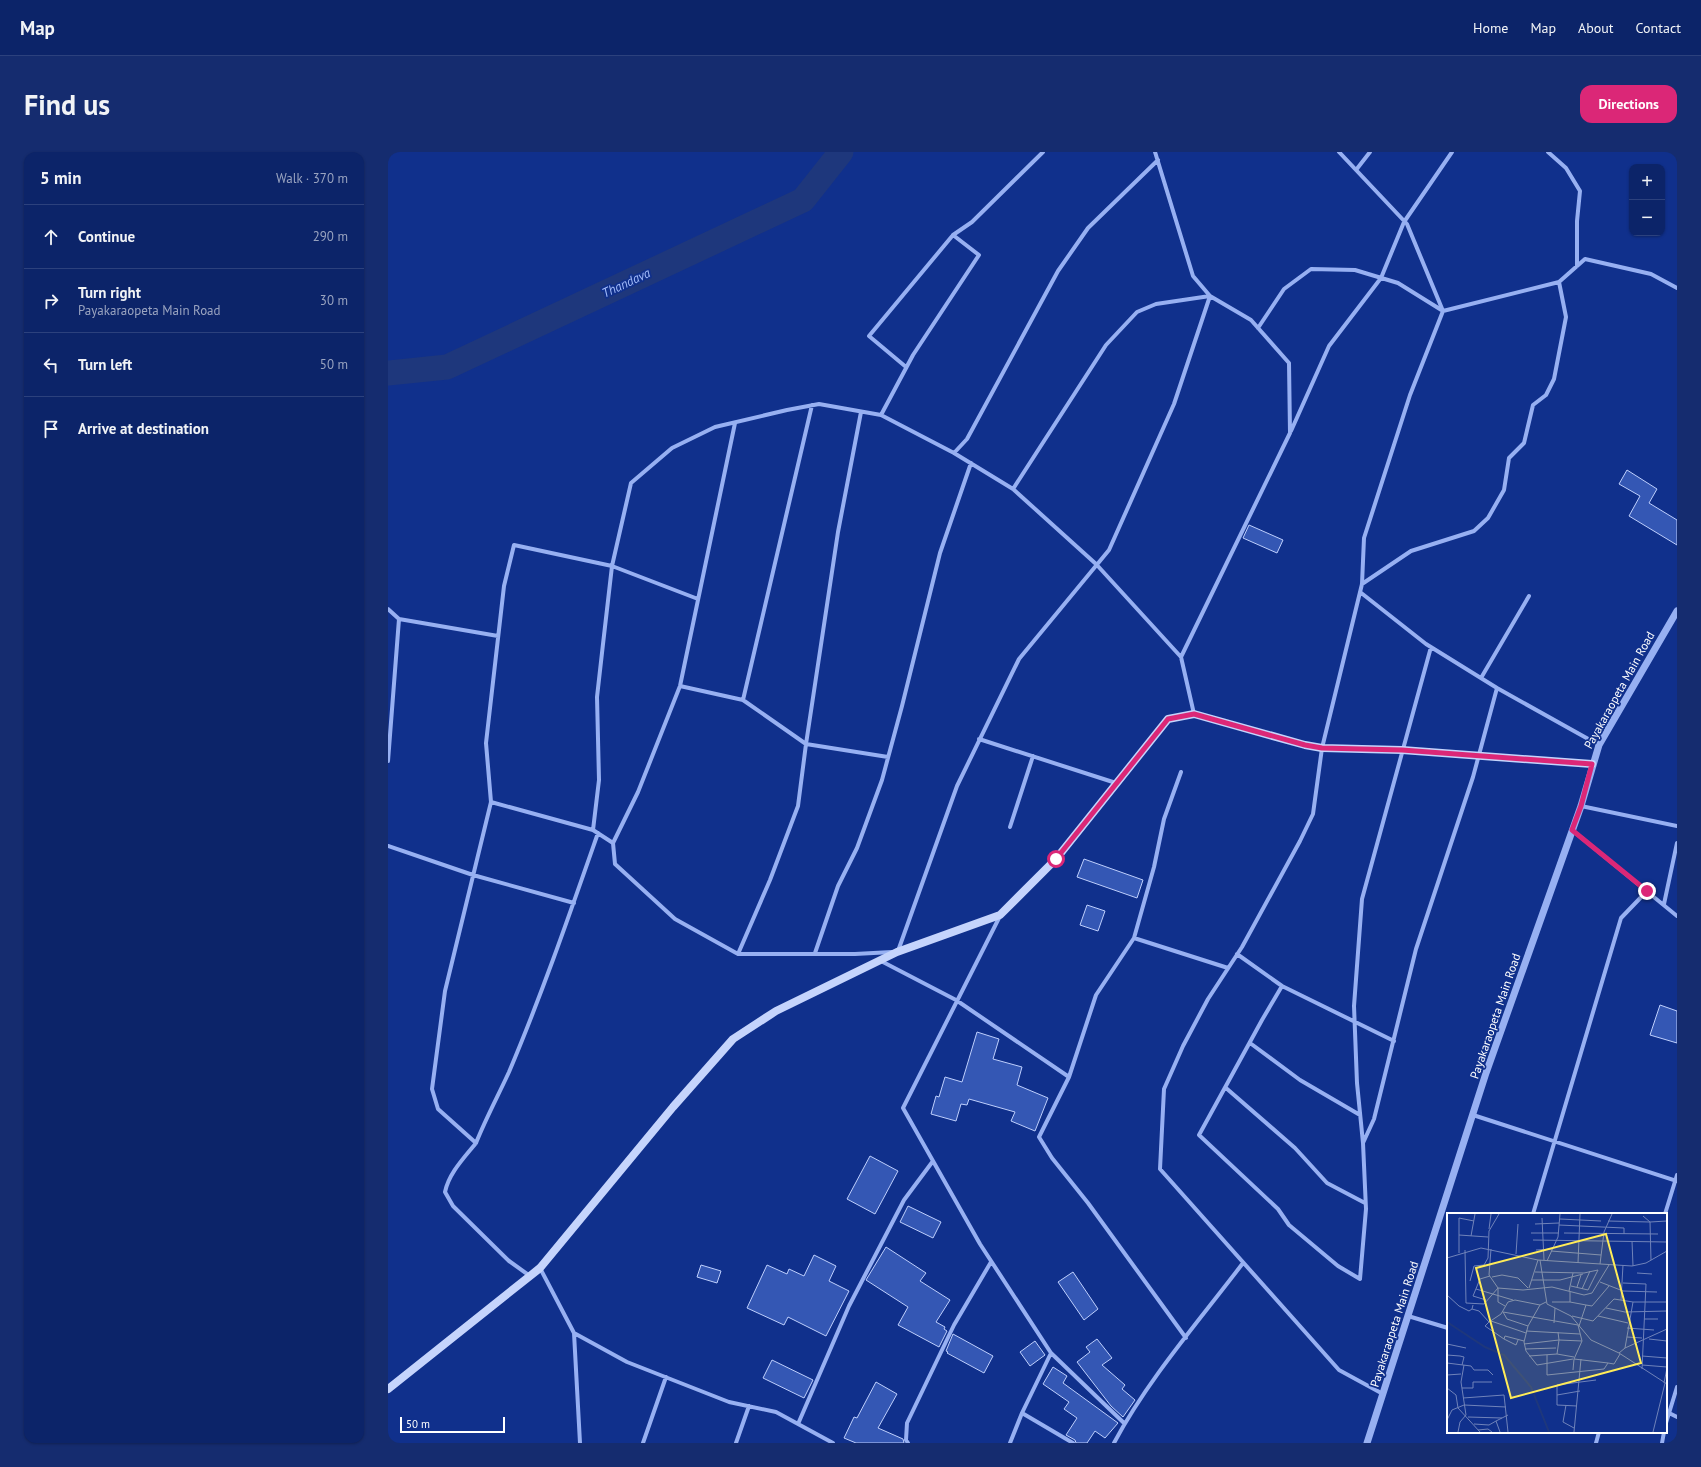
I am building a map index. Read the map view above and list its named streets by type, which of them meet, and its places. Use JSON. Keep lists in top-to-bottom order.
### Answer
{
  "streets": {
    "street": ["Payakaraopeta Main Road"]
  },
  "water": ["Thandava"],
  "scale_bar": "50 m",
  "page": {
    "header": "Map",
    "nav": [
      "Home",
      "Map",
      "About",
      "Contact"
    ],
    "buttons": "Directions",
    "title": "Find us",
    "heading": ["5 min", "Walk · 370 m"],
    "map_buttons": ["+", "−"],
    "list": [
      ["Continue", "290 m"],
      ["Turn right", "Payakaraopeta Main Road", "30 m"],
      ["Turn left", "50 m"],
      "Arrive at destination"
    ],
    "scale": "50 m"
  }
}
